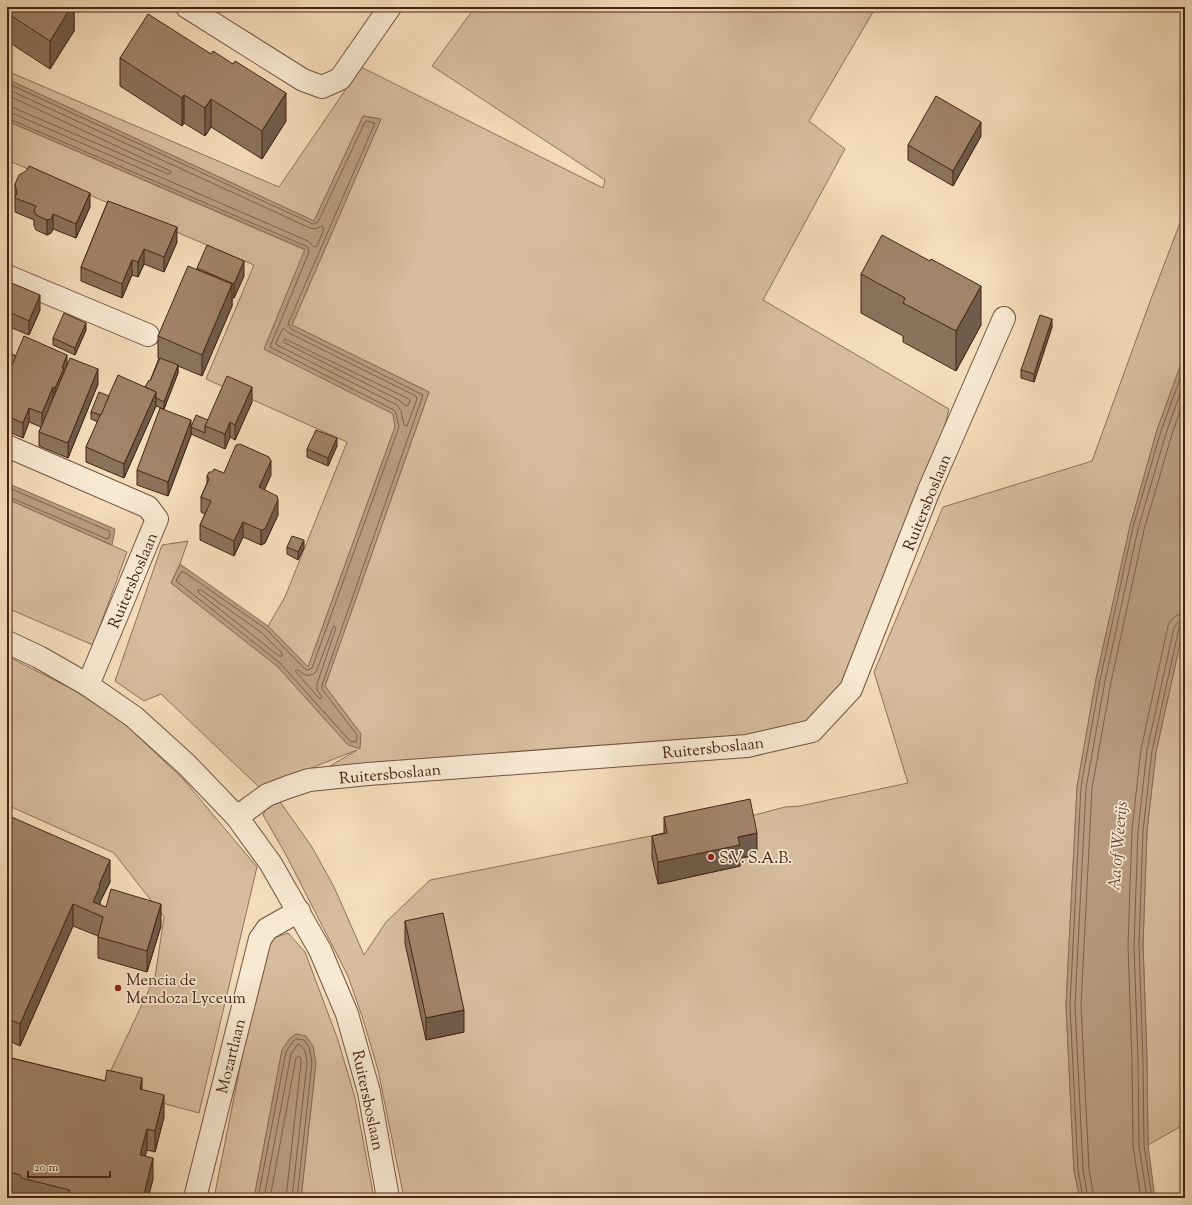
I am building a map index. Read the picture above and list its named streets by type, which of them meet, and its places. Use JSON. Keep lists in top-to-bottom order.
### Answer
{
  "streets": {
    "street": ["Ruitersboslaan", "Mozartlaan"]
  },
  "crossings": [
    ["Ruitersboslaan", "Mozartlaan"]
  ],
  "water": ["Aa of Weerijs"],
  "places": ["S.V. S.A.B.", "Mencia de Mendoza Lyceum"],
  "scale_bar": "20 m"
}
